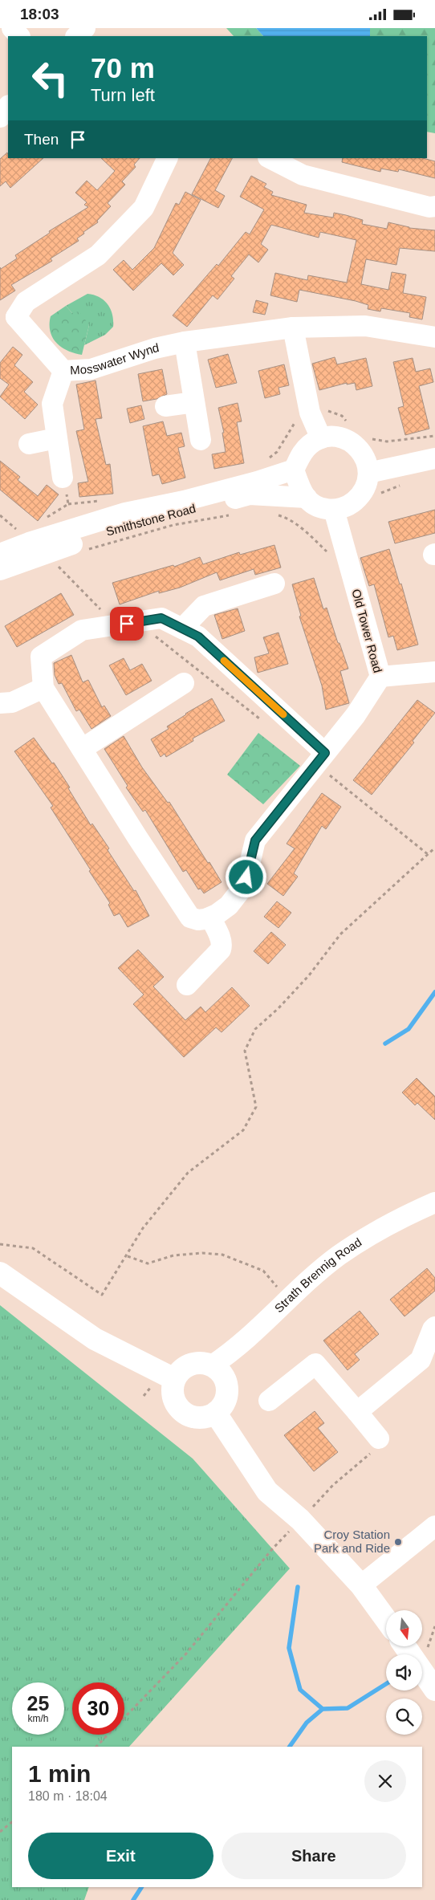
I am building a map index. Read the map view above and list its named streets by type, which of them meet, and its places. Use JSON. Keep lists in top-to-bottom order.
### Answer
{
  "streets": {
    "street": [
      "Mosswater Wynd",
      "Smithstone Road",
      "Old Tower Road",
      "Strath Brennig Road"
    ]
  },
  "crossings": [
    ["Smithstone Road", "Old Tower Road"]
  ],
  "places": ["Croy Station Park and Ride"],
  "north": "bottom",
  "page": {
    "status": "18:03",
    "turn": ["70 m", "Turn left"],
    "then": "Then",
    "speed": "25 km/h",
    "limit": "30",
    "heading": ["1 min", "180 m · 18:04"],
    "buttons": ["Exit", "Share"]
  }
}
